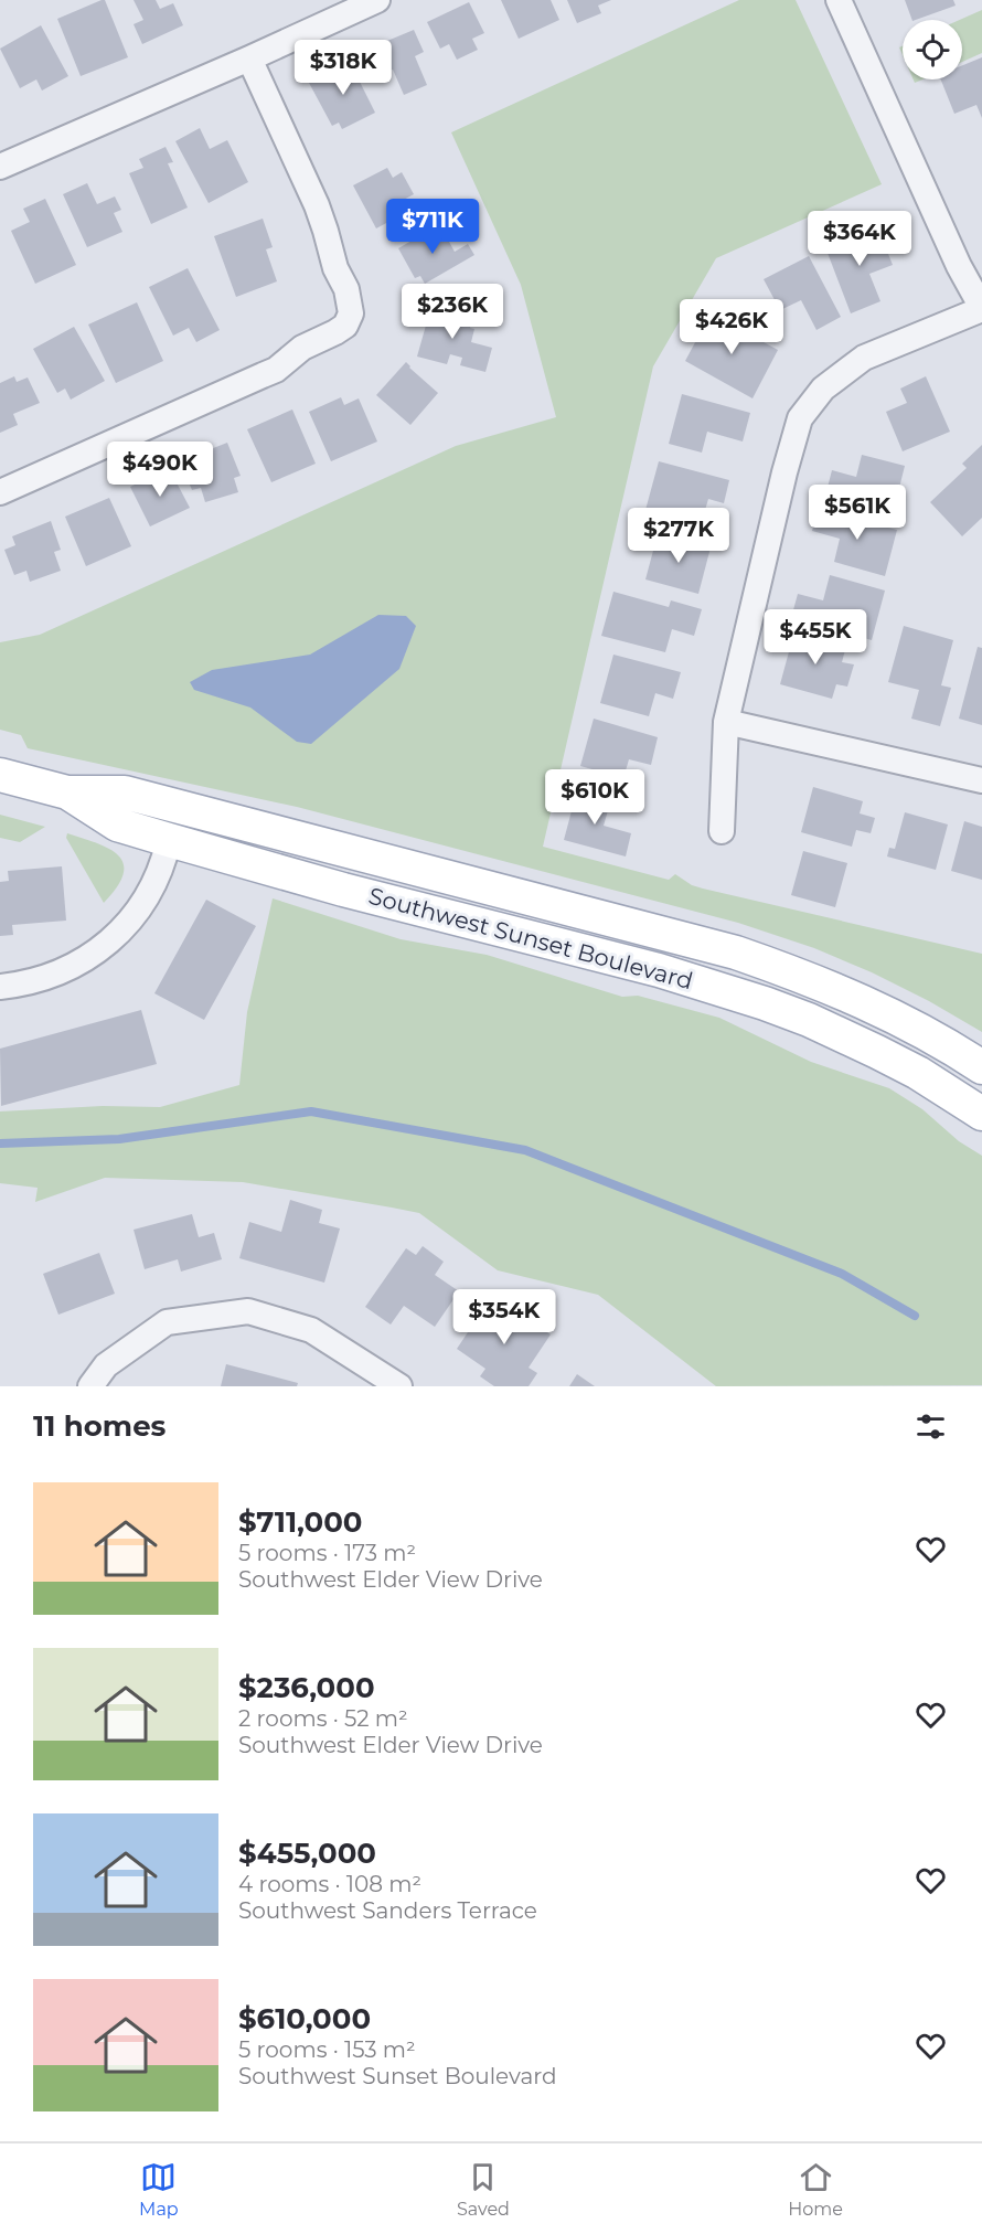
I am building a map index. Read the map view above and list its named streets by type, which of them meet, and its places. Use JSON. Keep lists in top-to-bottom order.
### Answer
{
  "streets": {
    "main road": ["Southwest Sunset Boulevard"]
  },
  "page": {
    "price": [
      "$318K",
      "$711K",
      "$364K",
      "$236K",
      "$426K",
      "$490K",
      "$561K",
      "$277K",
      "$455K",
      "$610K",
      "$354K"
    ],
    "heading": "11 homes",
    "list": [
      {
        "name": "$711,000",
        "note": "5 rooms · 173 m² · Southwest Elder View Drive"
      },
      {
        "name": "$236,000",
        "note": "2 rooms · 52 m² · Southwest Elder View Drive"
      },
      {
        "name": "$455,000",
        "note": "4 rooms · 108 m² · Southwest Sanders Terrace"
      },
      {
        "name": "$610,000",
        "note": "5 rooms · 153 m² · Southwest Sunset Boulevard"
      }
    ],
    "tabs": ["Map", "Saved", "Home"]
  }
}
